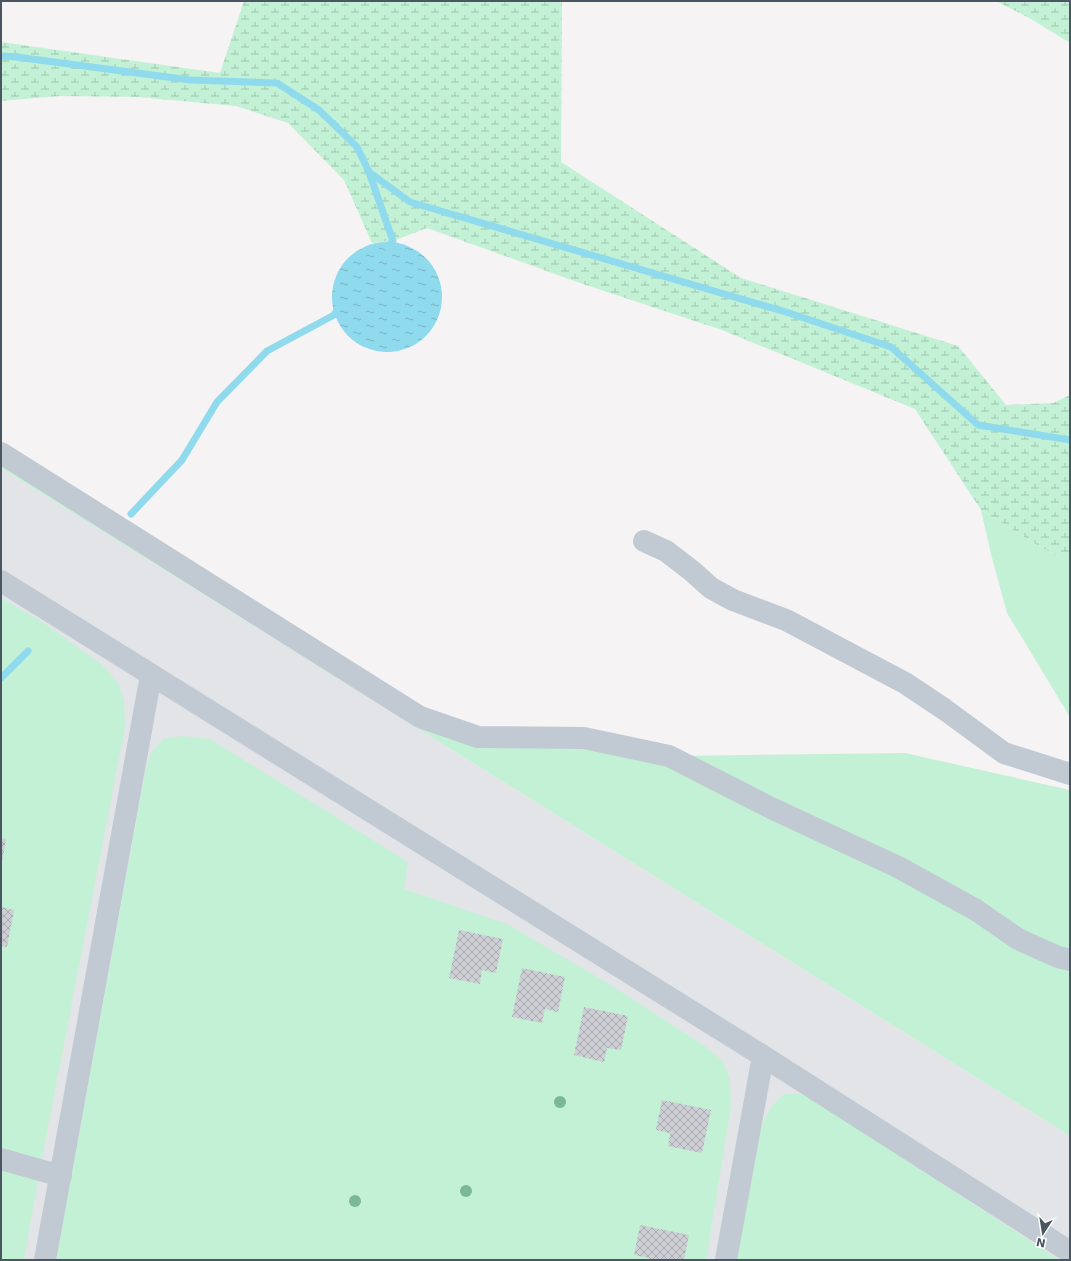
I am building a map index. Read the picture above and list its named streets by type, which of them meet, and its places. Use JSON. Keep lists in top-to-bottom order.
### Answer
{
  "north": "bottom"
}
